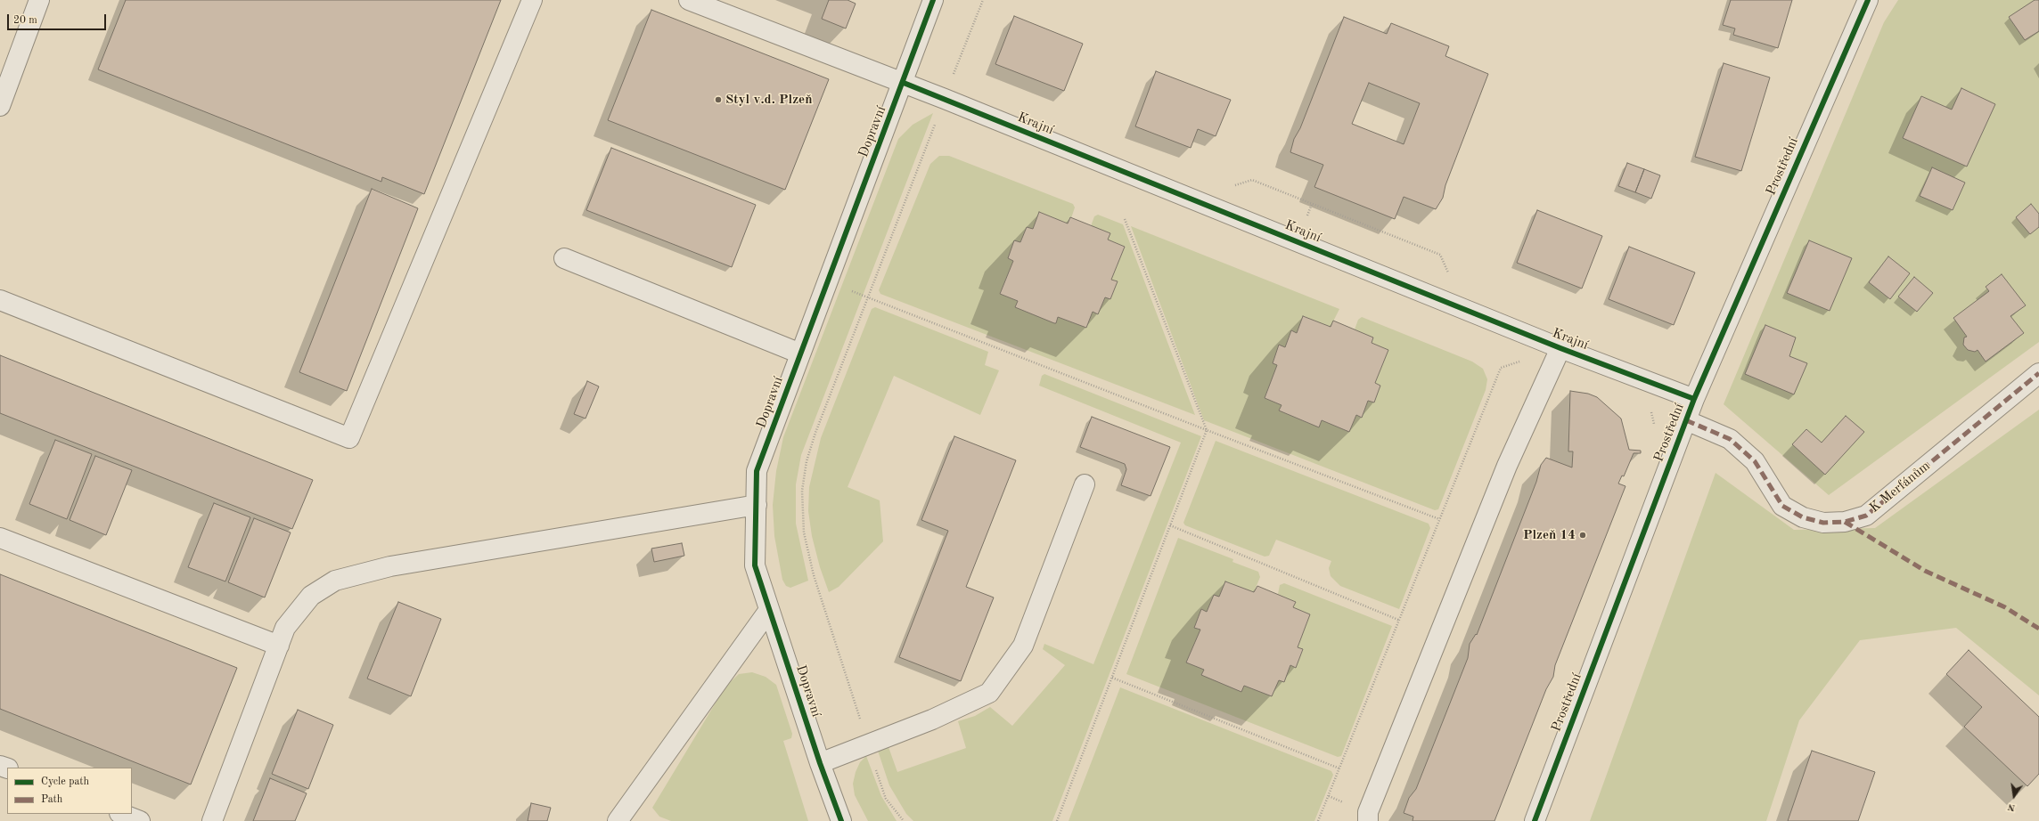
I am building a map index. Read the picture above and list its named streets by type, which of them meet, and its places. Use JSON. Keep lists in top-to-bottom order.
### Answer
{
  "streets": {
    "street": [
      "Krajní",
      "Dopravní",
      "Prostřední",
      "K Merfánům"
    ]
  },
  "crossings": [
    ["Krajní", "Dopravní"],
    ["Krajní", "Prostřední"],
    ["Prostřední", "K Merfánům"]
  ],
  "places": ["Styl v.d. Plzeň", "Plzeň 14"],
  "legend": ["Cycle path", "Path"],
  "scale_bar": "20 m",
  "north": "bottom"
}
